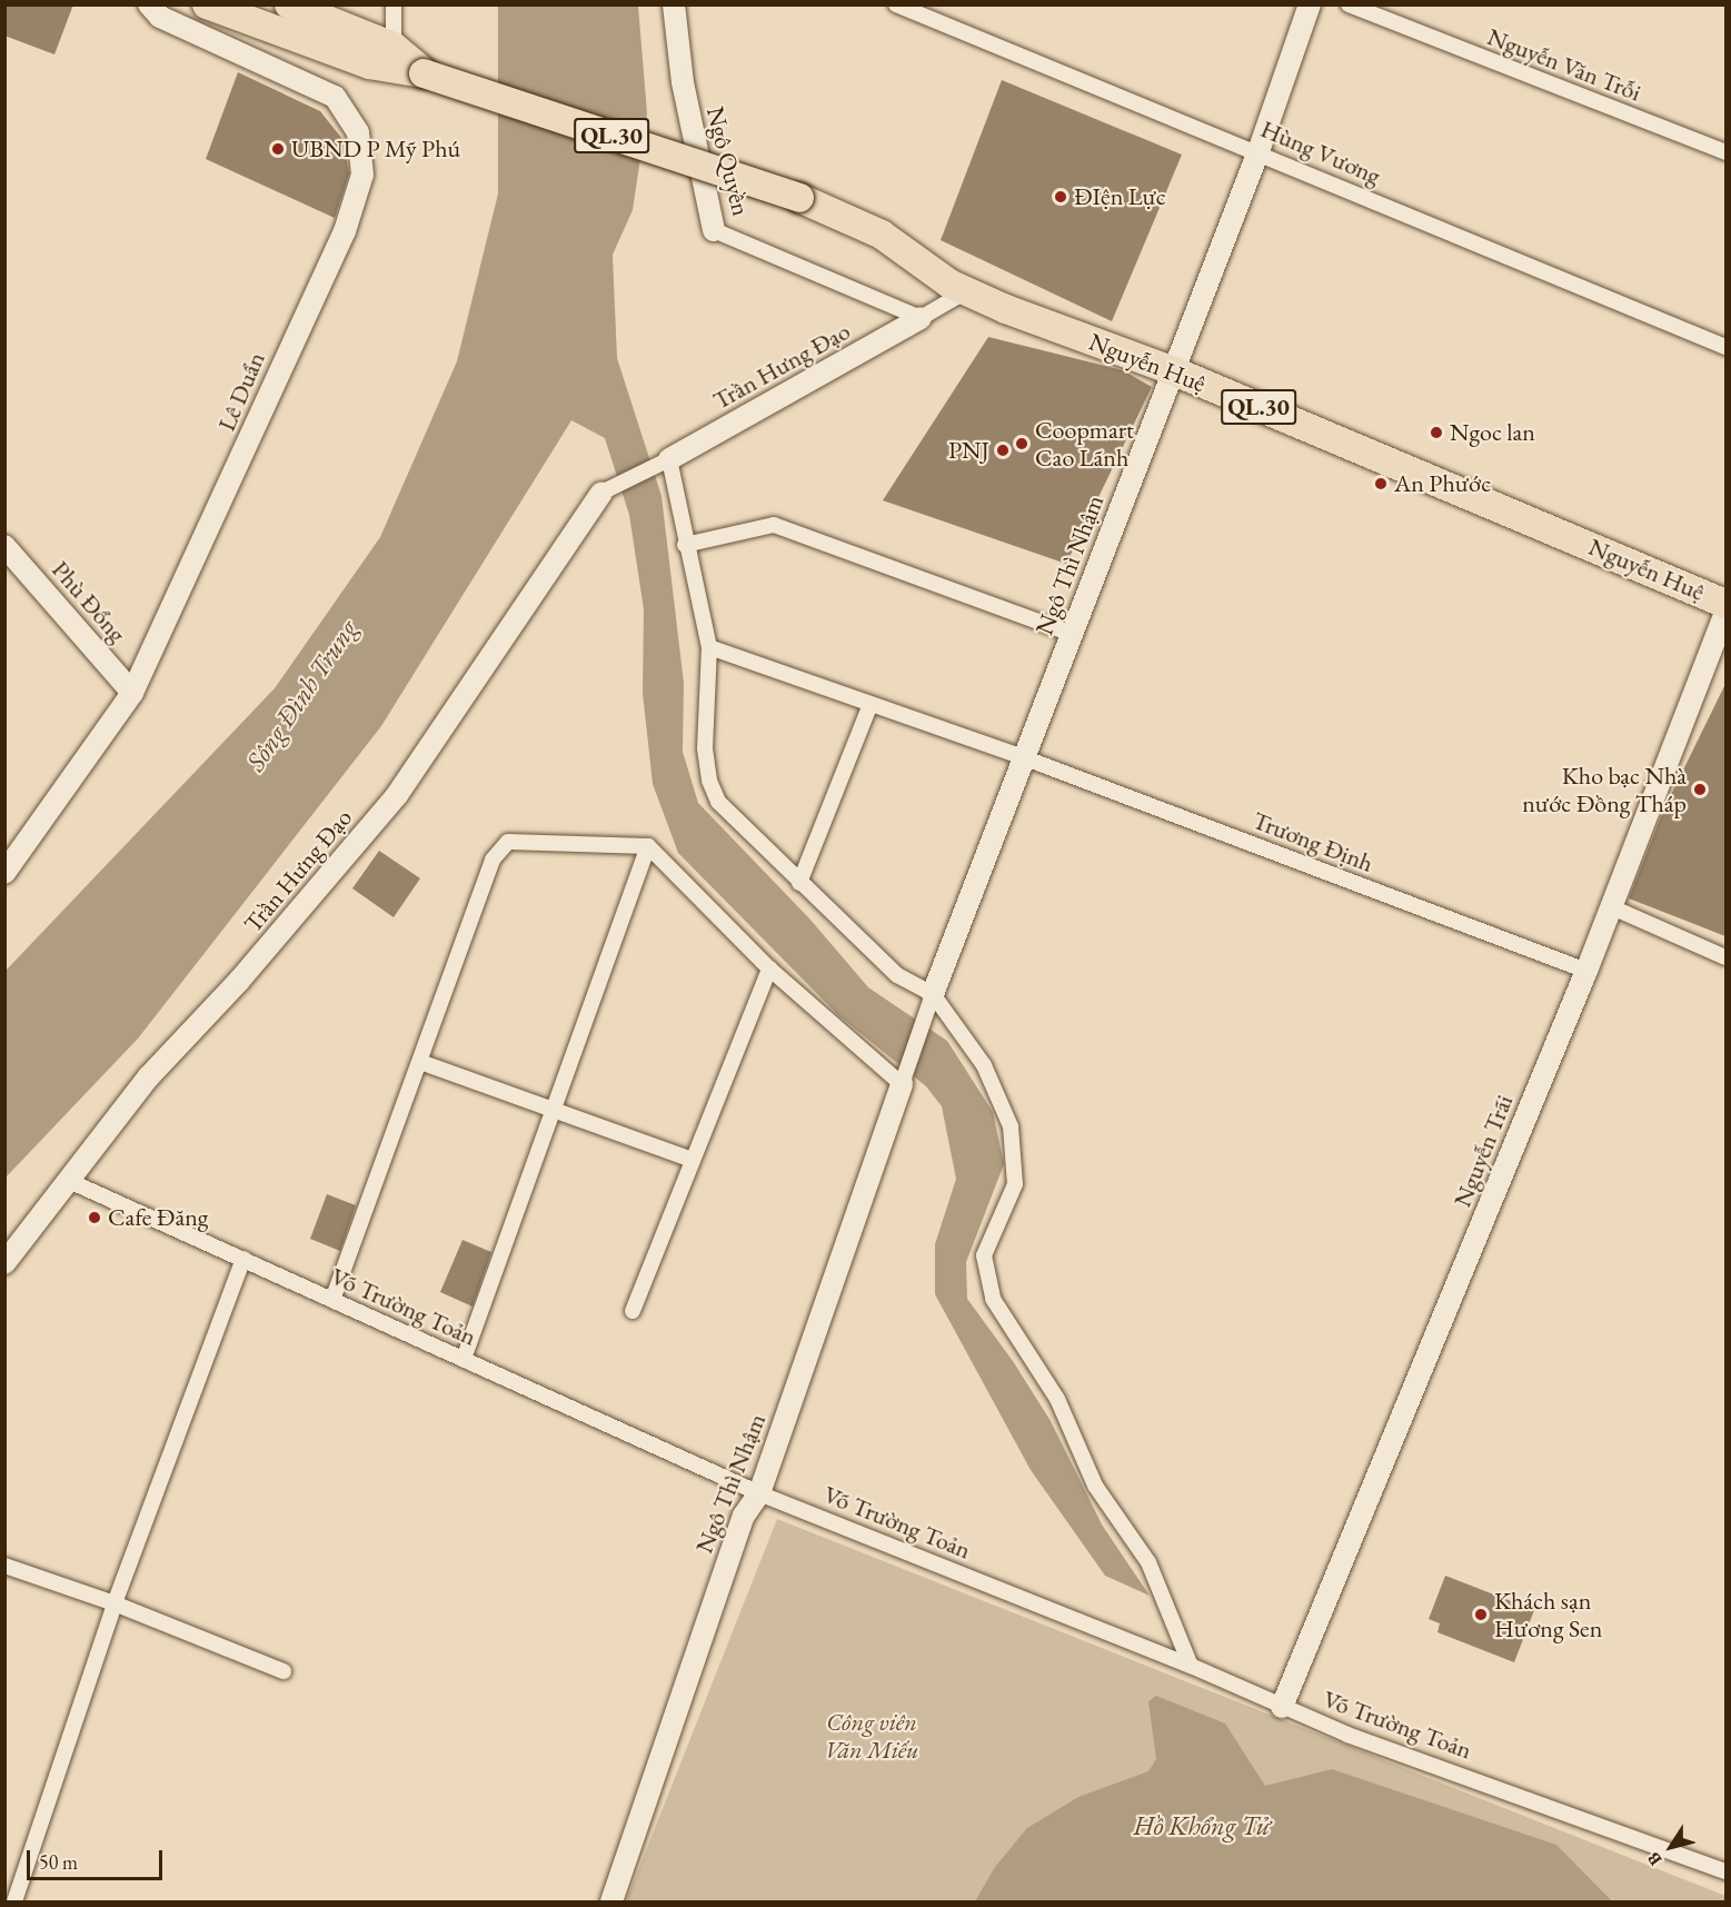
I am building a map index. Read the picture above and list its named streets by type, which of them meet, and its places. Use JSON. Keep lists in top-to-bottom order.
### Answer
{
  "streets": {
    "highway": ["QL.30", "Nguyễn Huệ"],
    "street": [
      "Nguyễn Văn Trỗi",
      "Hùng Vương",
      "Ngô Quyền",
      "Trần Hưng Đạo",
      "Lê Duẩn",
      "Ngô Thì Nhậm",
      "Phù Đổng",
      "Trương Định",
      "Nguyễn Trãi",
      "Võ Trường Toản"
    ]
  },
  "crossings": [
    ["QL.30", "Nguyễn Huệ"],
    ["Hùng Vương", "Ngô Thì Nhậm"],
    ["Ngô Quyền", "Trần Hưng Đạo"],
    ["Nguyễn Huệ", "Ngô Thì Nhậm"],
    ["Trần Hưng Đạo", "Võ Trường Toản"],
    ["Lê Duẩn", "Phù Đổng"],
    ["Ngô Thì Nhậm", "Trương Định"],
    ["Ngô Thì Nhậm", "Võ Trường Toản"],
    ["Trương Định", "Nguyễn Trãi"],
    ["Nguyễn Trãi", "Võ Trường Toản"]
  ],
  "water": ["Sông Đình Trung", "Hồ Khổng Tử"],
  "parks": ["Công viên Văn Miếu"],
  "places": [
    "UBND P Mỹ Phú",
    "ĐIện Lực",
    "Ngoc lan",
    "Coopmart Cao Lãnh",
    "PNJ",
    "An Phước",
    "Kho bạc Nhà nước Đồng Tháp",
    "Cafe Đăng",
    "Khách sạn Hương Sen"
  ],
  "scale_bar": "50 m",
  "north": "bottom left"
}
